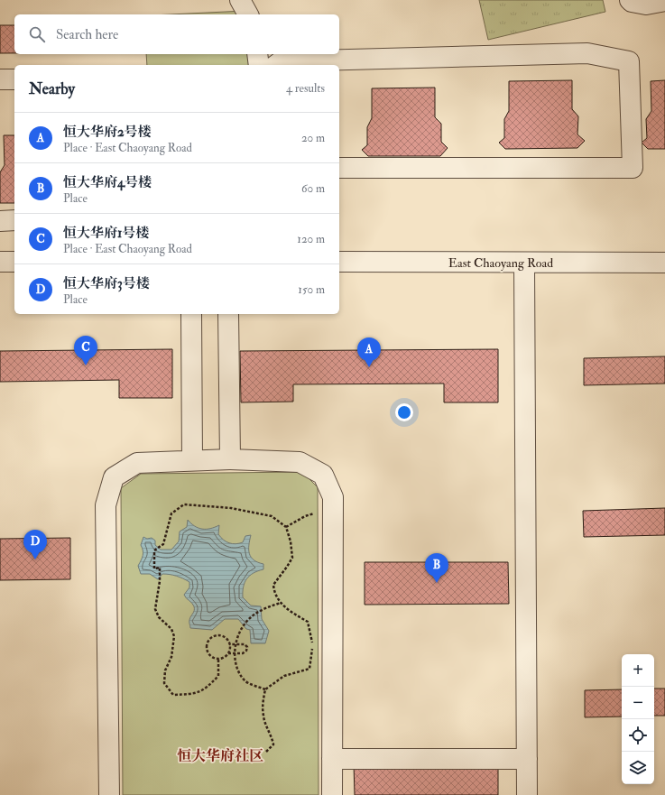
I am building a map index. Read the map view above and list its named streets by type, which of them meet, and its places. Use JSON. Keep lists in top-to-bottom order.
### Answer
{
  "streets": {
    "street": ["East Chaoyang Road"]
  },
  "districts": ["恒大华府社区"],
  "page": {
    "search": "Search here",
    "heading": ["Nearby", "4 results"],
    "list": [
      {
        "mark": "A",
        "name": "恒大华府2号楼",
        "note": "Place · East Chaoyang Road",
        "value": "20 m"
      },
      {
        "mark": "B",
        "name": "恒大华府4号楼",
        "note": "Place",
        "value": "60 m"
      },
      {
        "mark": "C",
        "name": "恒大华府1号楼",
        "note": "Place · East Chaoyang Road",
        "value": "120 m"
      },
      {
        "mark": "D",
        "name": "恒大华府3号楼",
        "note": "Place",
        "value": "150 m"
      }
    ],
    "pins": [
      "C",
      "A",
      "D",
      "B"
    ],
    "map_buttons": ["+", "−"]
  }
}
